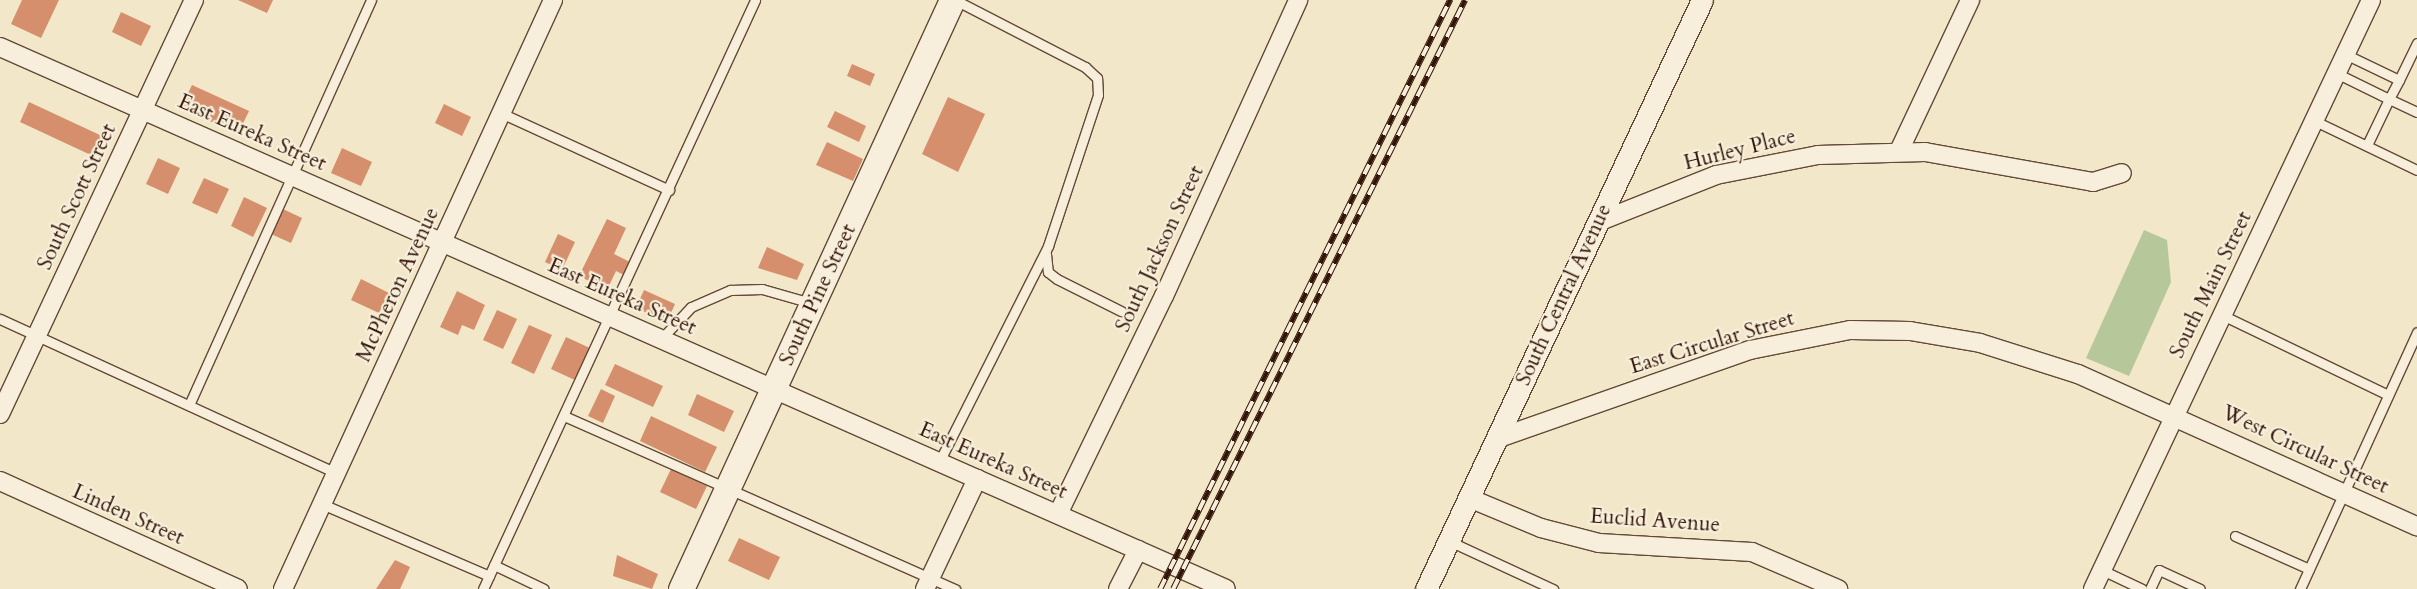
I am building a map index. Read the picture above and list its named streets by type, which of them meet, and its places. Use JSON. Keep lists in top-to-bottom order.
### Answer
{
  "streets": {
    "main road": ["South Pine Street"],
    "street": [
      "East Eureka Street",
      "Hurley Place",
      "South Scott Street",
      "South Jackson Street",
      "McPheron Avenue",
      "South Main Street",
      "South Central Avenue",
      "East Circular Street",
      "West Circular Street",
      "Linden Street",
      "Euclid Avenue"
    ]
  },
  "crossings": [
    ["East Eureka Street", "South Scott Street"],
    ["East Eureka Street", "South Jackson Street"],
    ["East Eureka Street", "McPheron Avenue"],
    ["East Eureka Street", "South Pine Street"],
    ["Hurley Place", "South Central Avenue"],
    ["South Main Street", "East Circular Street"],
    ["South Main Street", "West Circular Street"],
    ["South Central Avenue", "East Circular Street"],
    ["South Central Avenue", "Euclid Avenue"],
    ["East Circular Street", "West Circular Street"]
  ]
}
